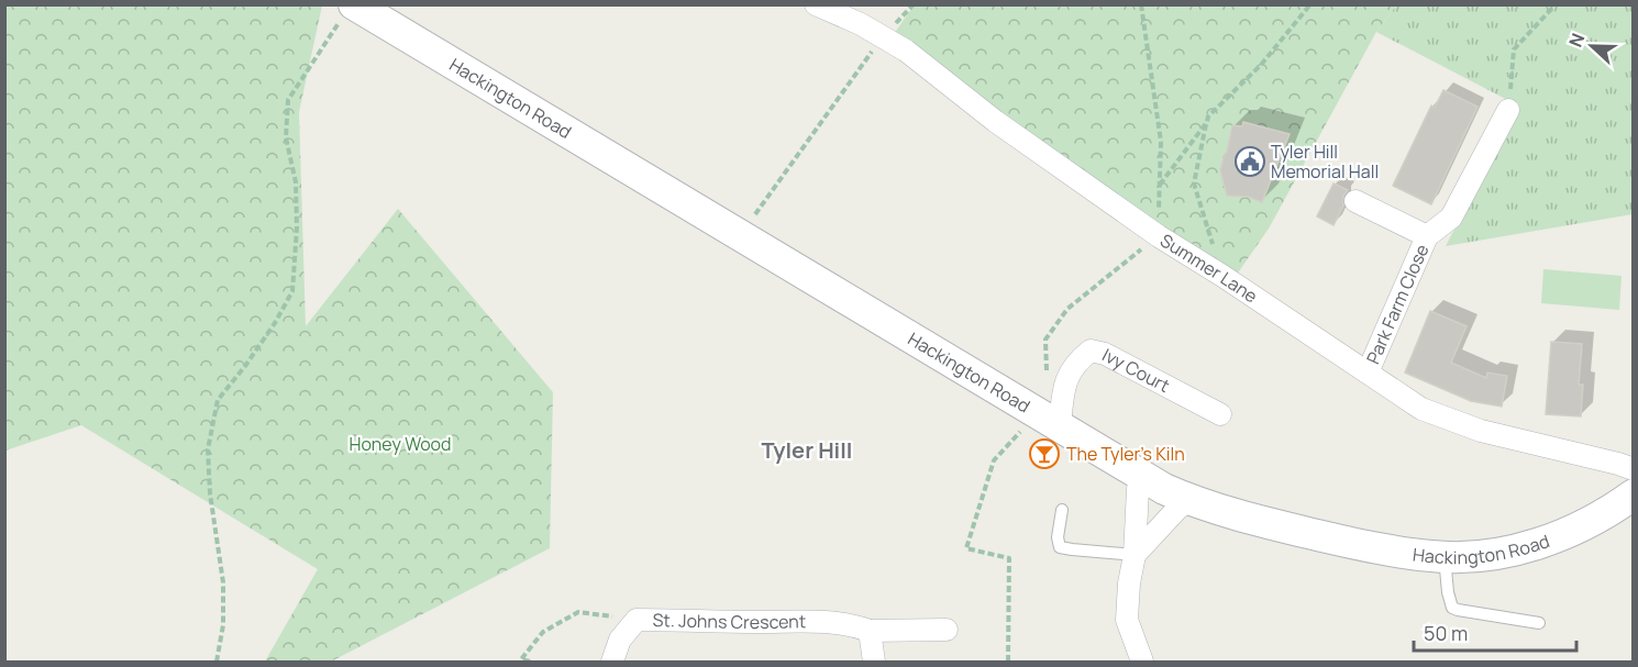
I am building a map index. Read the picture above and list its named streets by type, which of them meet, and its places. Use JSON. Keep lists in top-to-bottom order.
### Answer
{
  "streets": {
    "street": [
      "Hackington Road",
      "Summer Lane",
      "Park Farm Close",
      "Ivy Court",
      "St. Johns Crescent"
    ]
  },
  "crossings": [
    ["Hackington Road", "Ivy Court"],
    ["Summer Lane", "Park Farm Close"]
  ],
  "districts": ["Tyler Hill"],
  "parks": ["Honey Wood"],
  "places": {
    "public building": ["Tyler Hill Memorial Hall"],
    "bar": ["The Tyler's Kiln"]
  },
  "scale_bar": "50 m",
  "north": "left"
}
